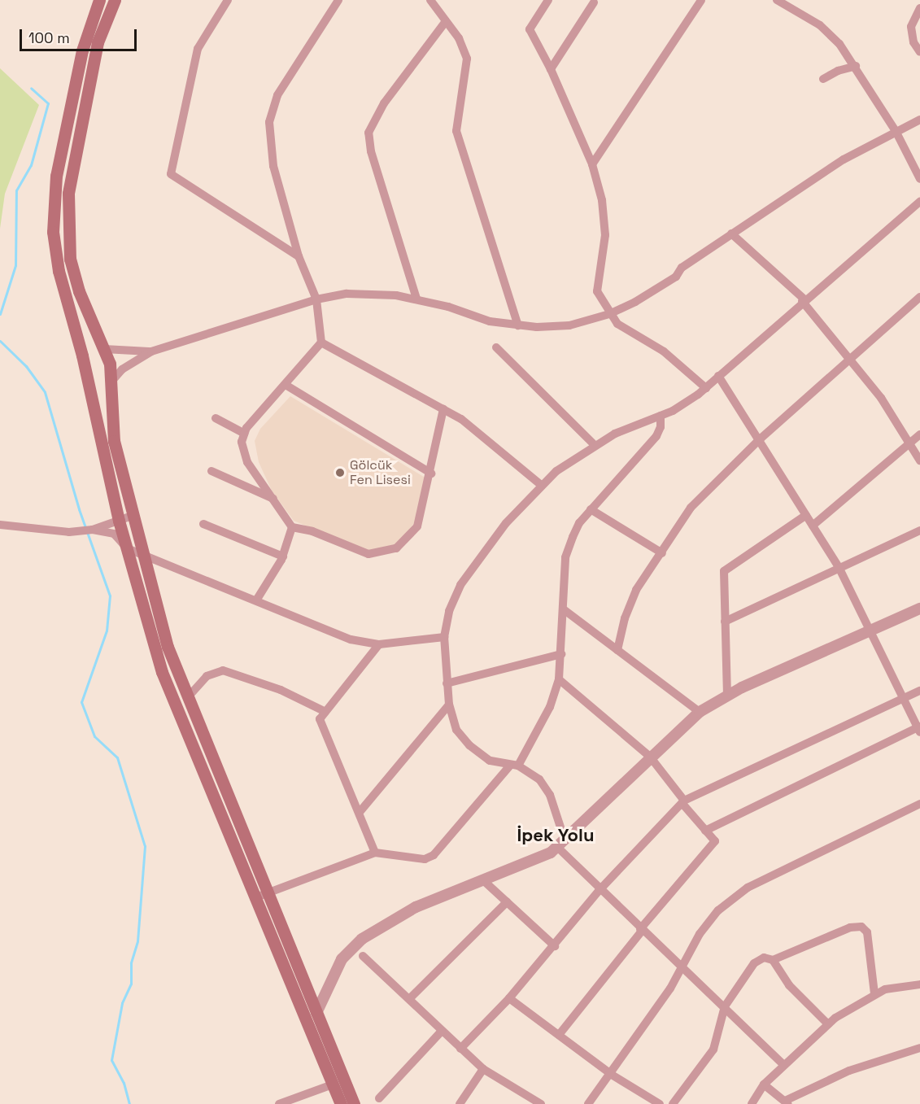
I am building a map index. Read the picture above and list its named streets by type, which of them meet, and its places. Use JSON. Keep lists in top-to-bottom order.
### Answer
{
  "districts": ["İpek Yolu"],
  "places": ["Gölcük Fen Lisesi"],
  "scale_bar": "100 m"
}
